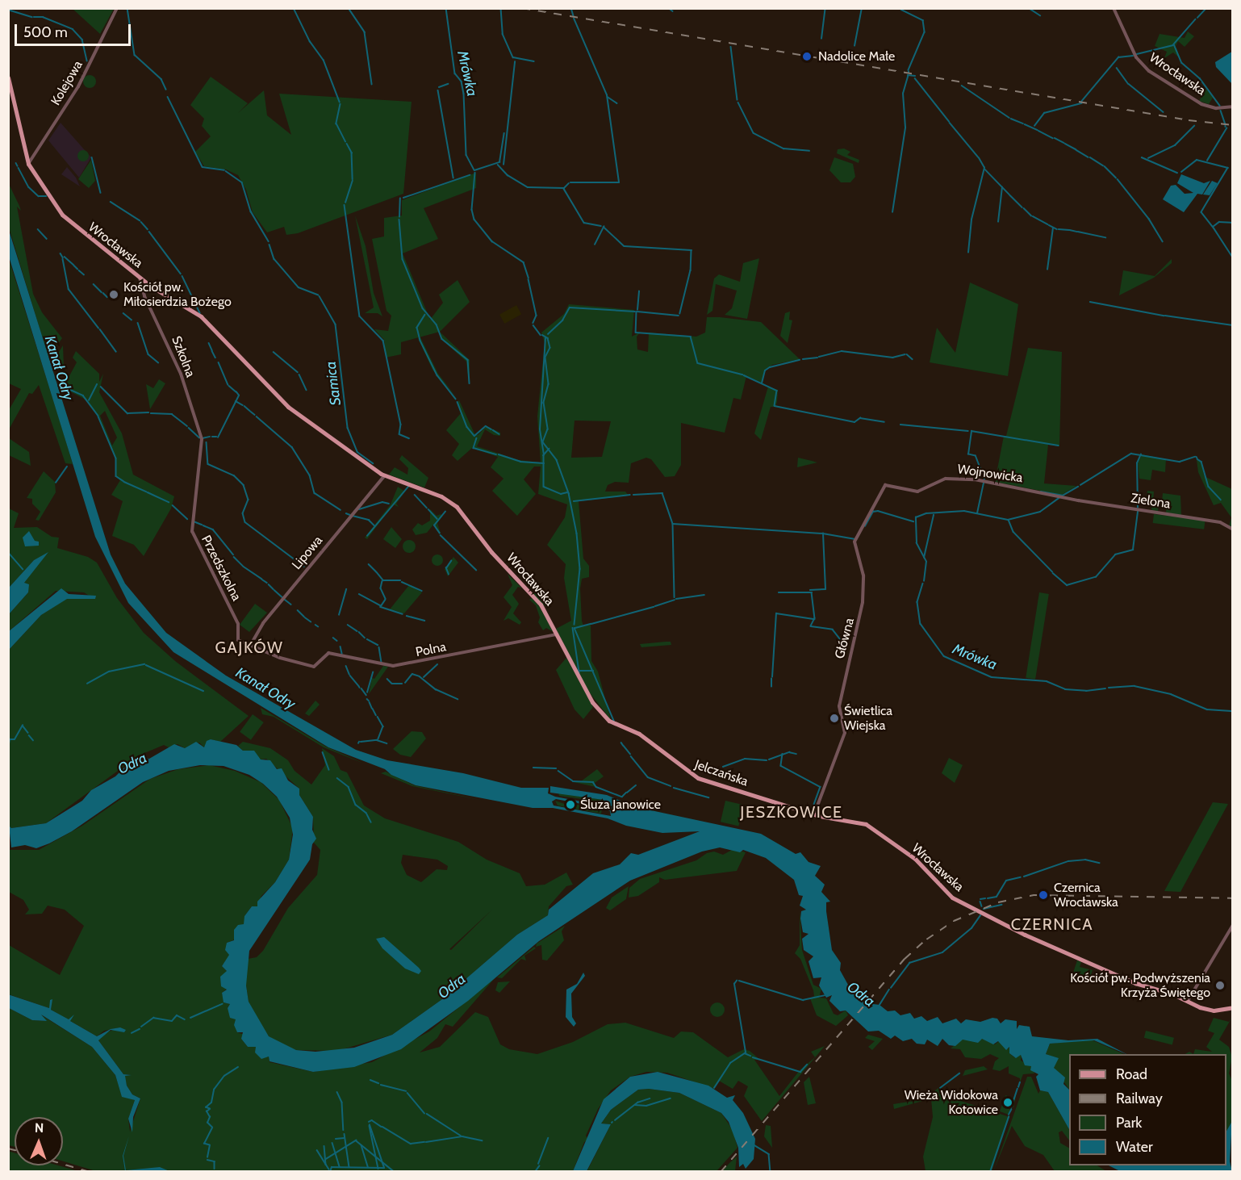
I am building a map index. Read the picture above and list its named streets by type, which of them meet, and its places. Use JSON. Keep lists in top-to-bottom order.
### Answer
{
  "streets": {
    "main road": ["Wrocławska", "Jelczańska"],
    "street": [
      "Kolejowa",
      "Szkolna",
      "Wojnowicka",
      "Zielona",
      "Lipowa",
      "Przedszkolna",
      "Główna",
      "Polna"
    ]
  },
  "crossings": [
    ["Wrocławska", "Kolejowa"],
    ["Wrocławska", "Szkolna"],
    ["Wrocławska", "Lipowa"],
    ["Wrocławska", "Polna"],
    ["Wrocławska", "Jelczańska"],
    ["Szkolna", "Przedszkolna"],
    ["Wojnowicka", "Zielona"],
    ["Wojnowicka", "Główna"],
    ["Lipowa", "Przedszkolna"],
    ["Lipowa", "Polna"],
    ["Przedszkolna", "Polna"],
    ["Główna", "Jelczańska"]
  ],
  "districts": ["GAJKÓW", "JESZKOWICE", "CZERNICA"],
  "water": [
    "Mrówka",
    "Kanał Odry",
    "Samica",
    "Odra"
  ],
  "places": [
    "Nadolice Małe",
    "Kościół pw. Miłosierdzia Bożego",
    "Świetlica Wiejska",
    "Śluza Janowice",
    "Czernica Wrocławska",
    "Kościół pw. Podwyższenia Krzyża Świętego",
    "Wieża Widokowa Kotowice"
  ],
  "legend": [
    "Road",
    "Railway",
    "Park",
    "Water"
  ],
  "scale_bar": "500 m",
  "north": "top"
}
